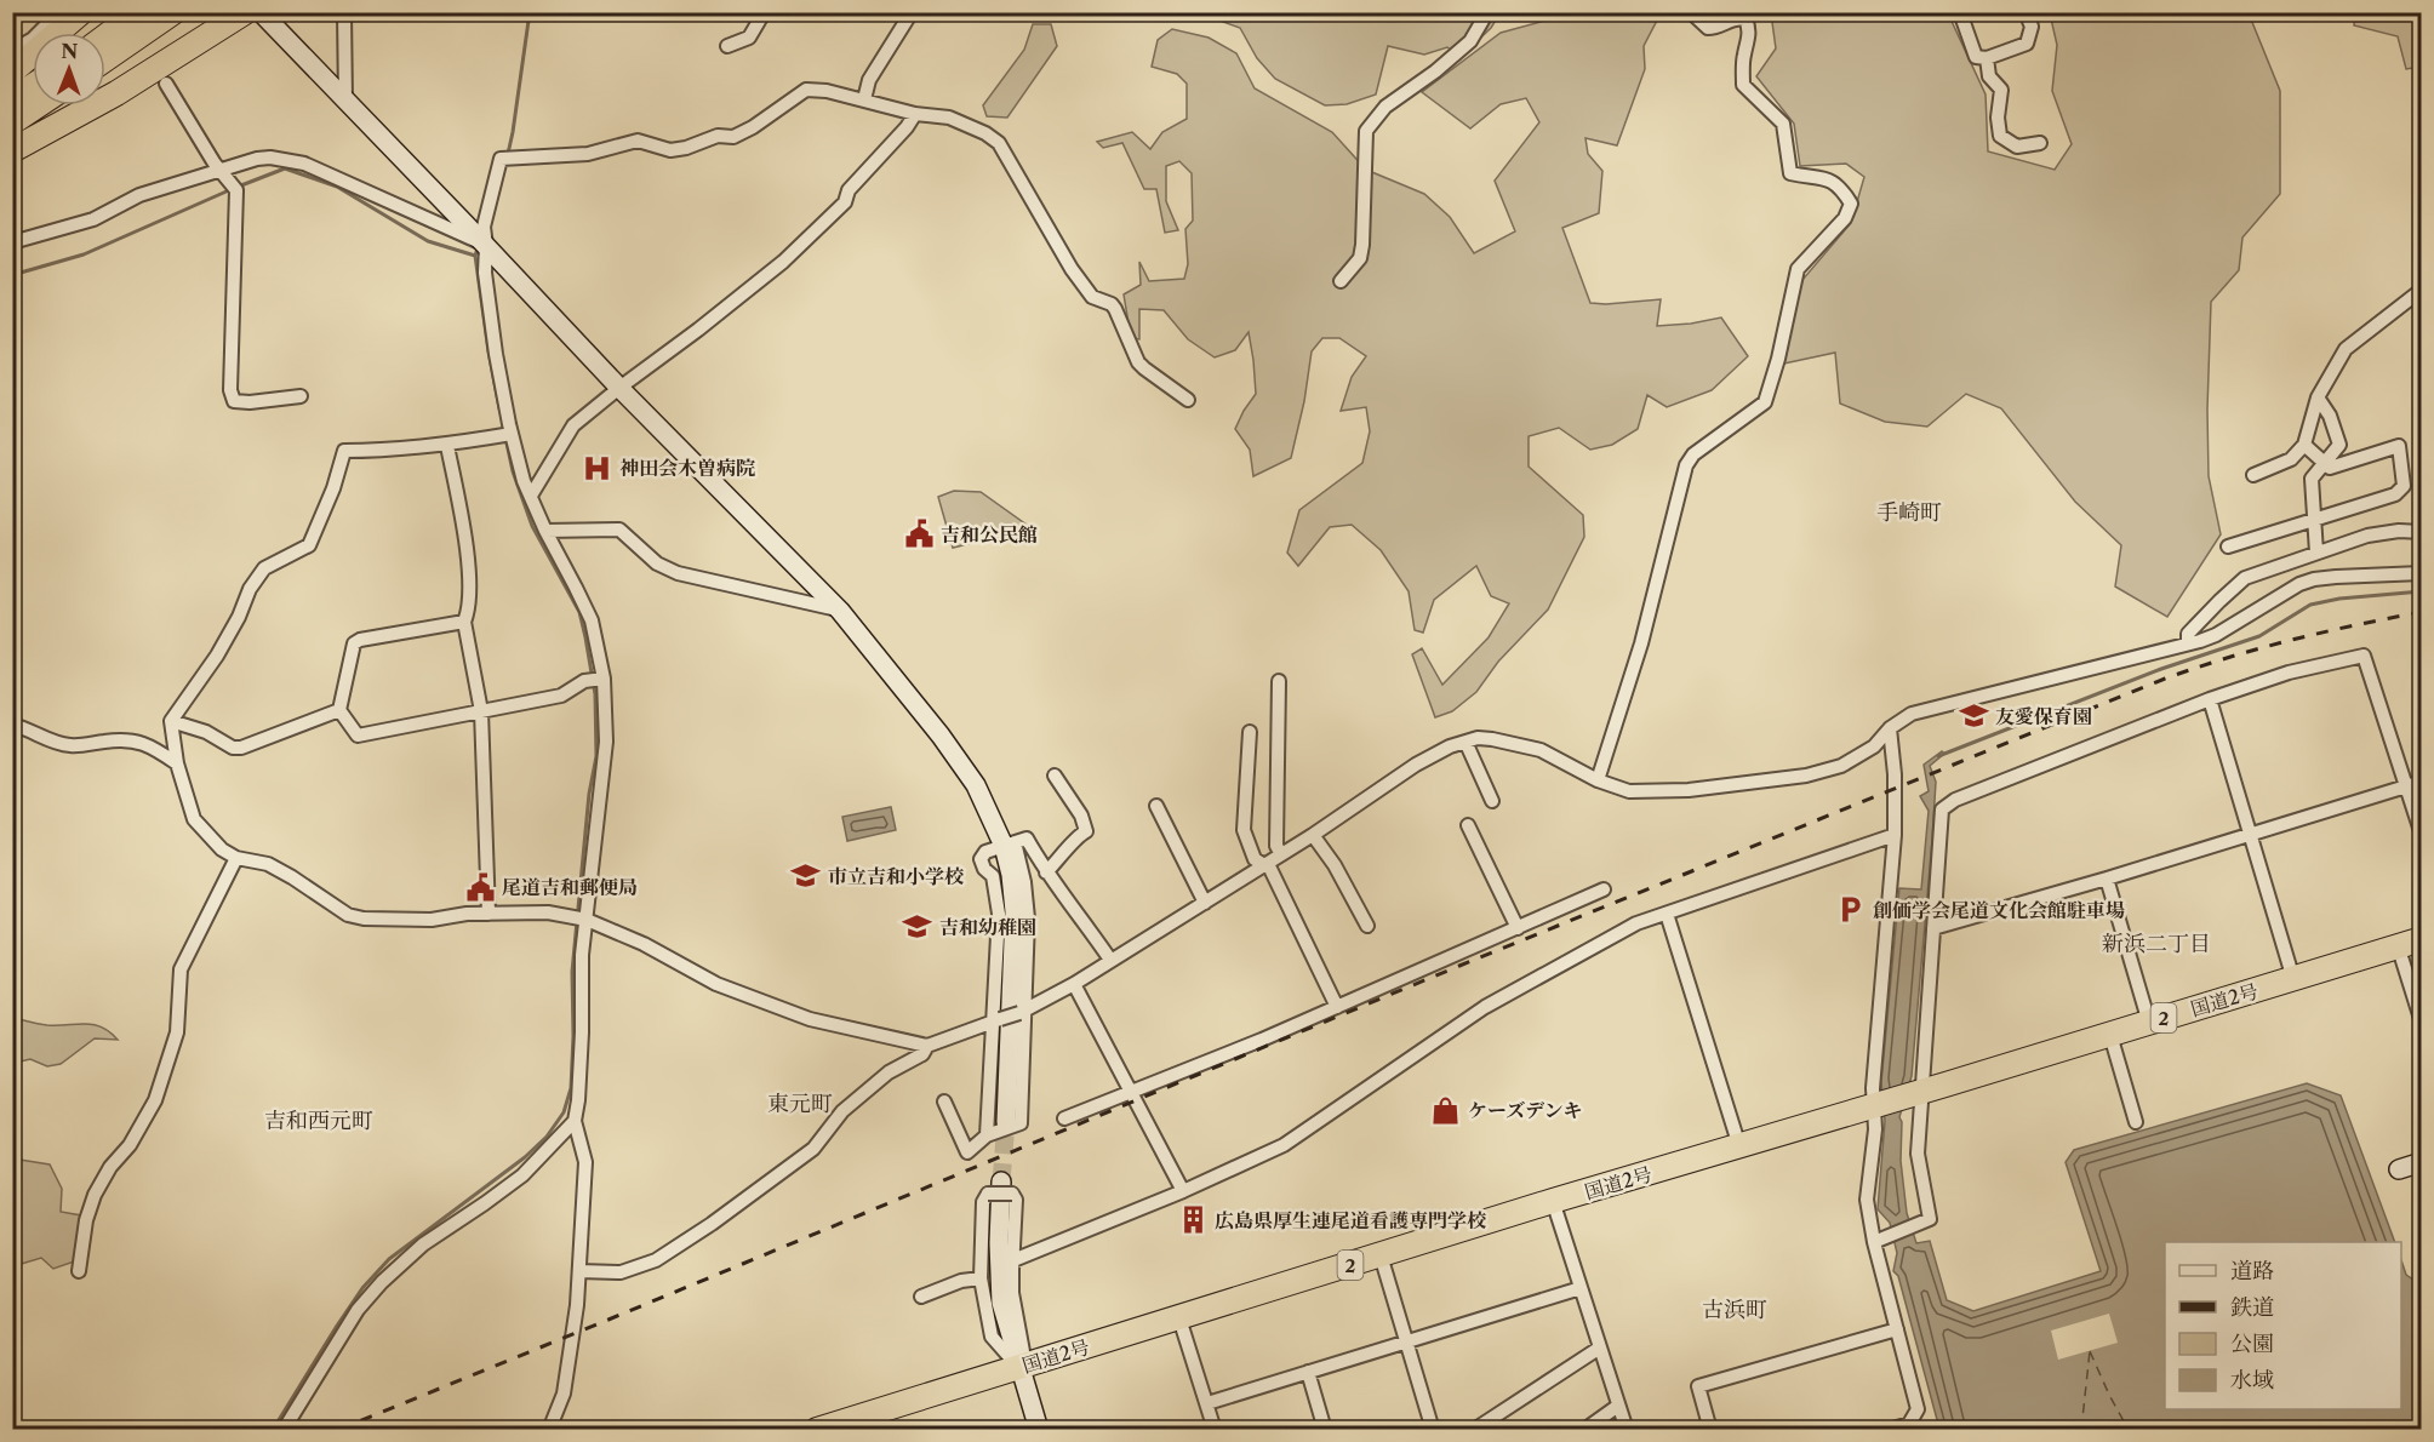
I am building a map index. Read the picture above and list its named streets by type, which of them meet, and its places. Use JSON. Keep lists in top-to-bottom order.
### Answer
{
  "streets": {
    "highway": ["国道2号", "2"]
  },
  "districts": [
    "手崎町",
    "新浜二丁目",
    "東元町",
    "吉和西元町",
    "古浜町"
  ],
  "places": {
    "hospital": ["神田会木曽病院"],
    "public building": ["吉和公民館", "尾道吉和郵便局"],
    "school or university": ["友愛保育園", "市立吉和小学校", "吉和幼稚園"],
    "parking": ["創価学会尾道文化会館駐車場"],
    "shop": ["ケーズデンキ"],
    "building": ["広島県厚生連尾道看護専門学校"]
  },
  "legend": [
    "道路",
    "鉄道",
    "公園",
    "水域"
  ],
  "north": "top"
}
